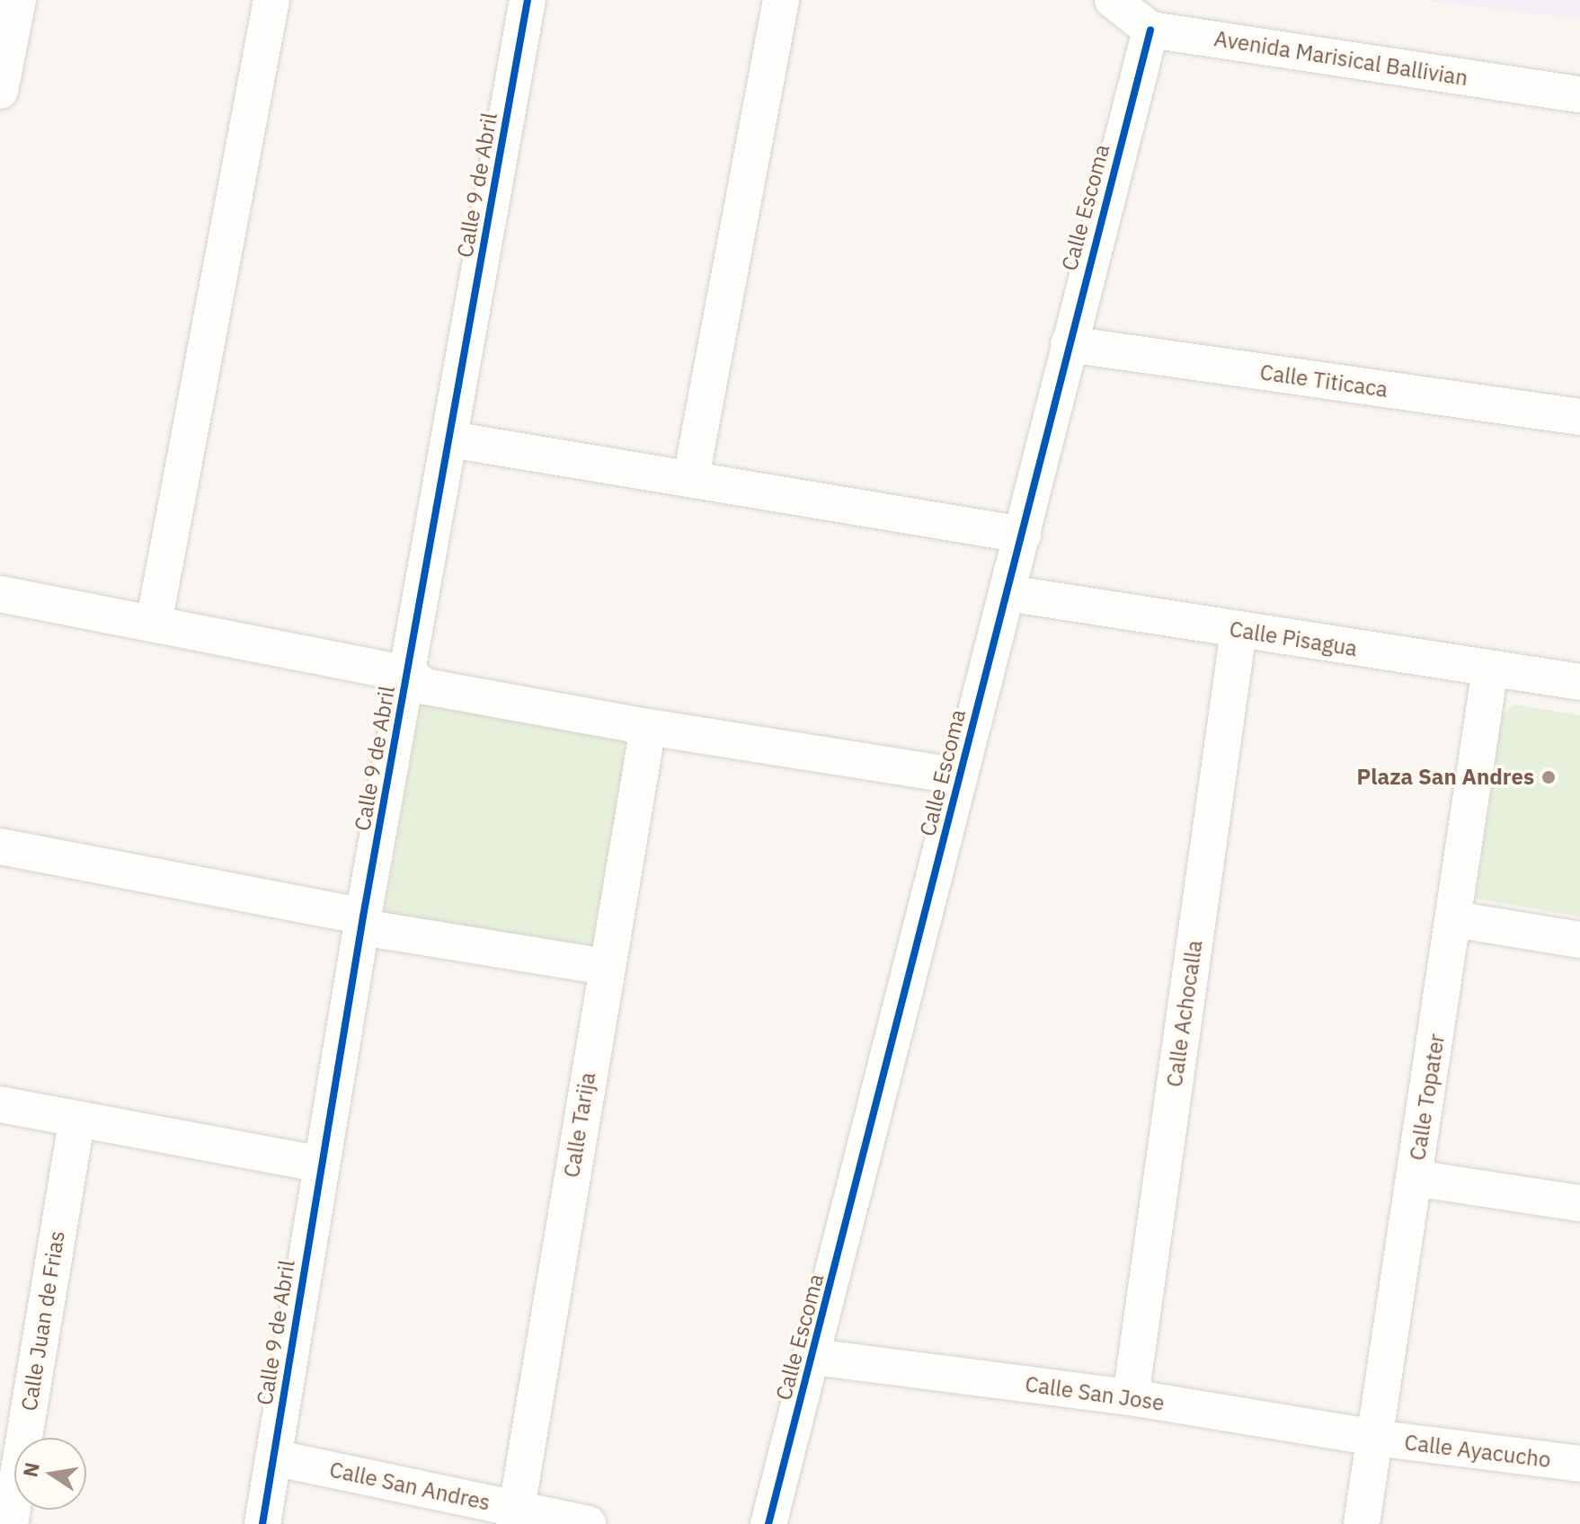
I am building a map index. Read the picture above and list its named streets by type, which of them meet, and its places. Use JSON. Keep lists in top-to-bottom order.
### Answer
{
  "streets": {
    "street": [
      "Avenida Marisical Ballivian",
      "Calle 9 de Abril",
      "Calle Escoma",
      "Calle Titicaca",
      "Calle Pisagua",
      "Calle Achocalla",
      "Calle Topater",
      "Calle Tarija",
      "Calle Juan de Frias",
      "Calle San Jose",
      "Calle Ayacucho",
      "Calle San Andres"
    ]
  },
  "crossings": [
    ["Avenida Marisical Ballivian", "Calle Escoma"],
    ["Calle 9 de Abril", "Calle San Andres"],
    ["Calle Escoma", "Calle Titicaca"],
    ["Calle Escoma", "Calle Pisagua"],
    ["Calle Escoma", "Calle San Jose"],
    ["Calle Pisagua", "Calle Achocalla"],
    ["Calle Pisagua", "Calle Topater"],
    ["Calle Achocalla", "Calle San Jose"],
    ["Calle Topater", "Calle San Jose"],
    ["Calle Topater", "Calle Ayacucho"],
    ["Calle Tarija", "Calle San Andres"],
    ["Calle San Jose", "Calle Ayacucho"]
  ],
  "places": ["Plaza San Andres"],
  "north": "left"
}
